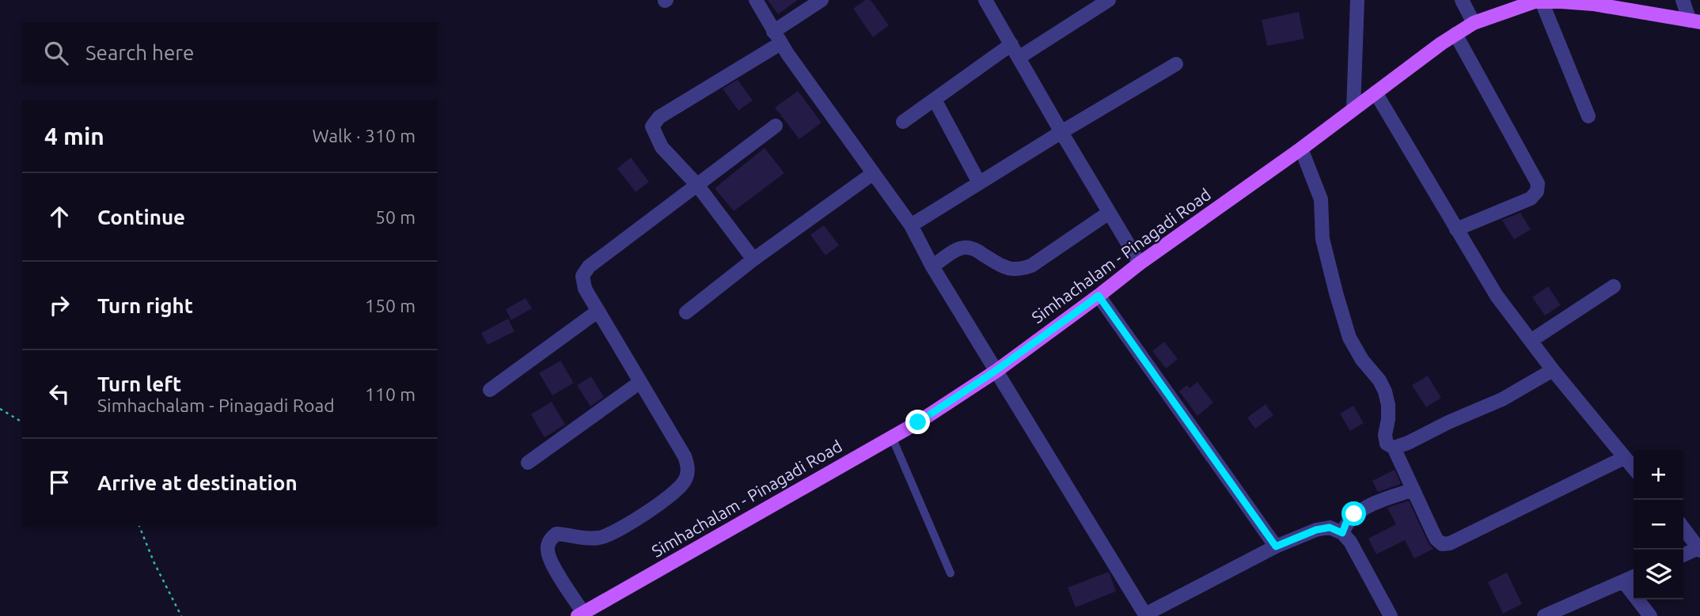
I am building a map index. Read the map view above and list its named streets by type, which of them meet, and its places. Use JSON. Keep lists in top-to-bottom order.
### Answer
{
  "streets": {
    "main road": ["Simhachalam - Pinagadi Road"]
  },
  "page": {
    "search": "Search here",
    "heading": ["4 min", "Walk · 310 m"],
    "list": [
      ["Continue", "50 m"],
      ["Turn right", "150 m"],
      ["Turn left", "Simhachalam - Pinagadi Road", "110 m"],
      "Arrive at destination"
    ],
    "map_buttons": ["+", "−"]
  }
}
